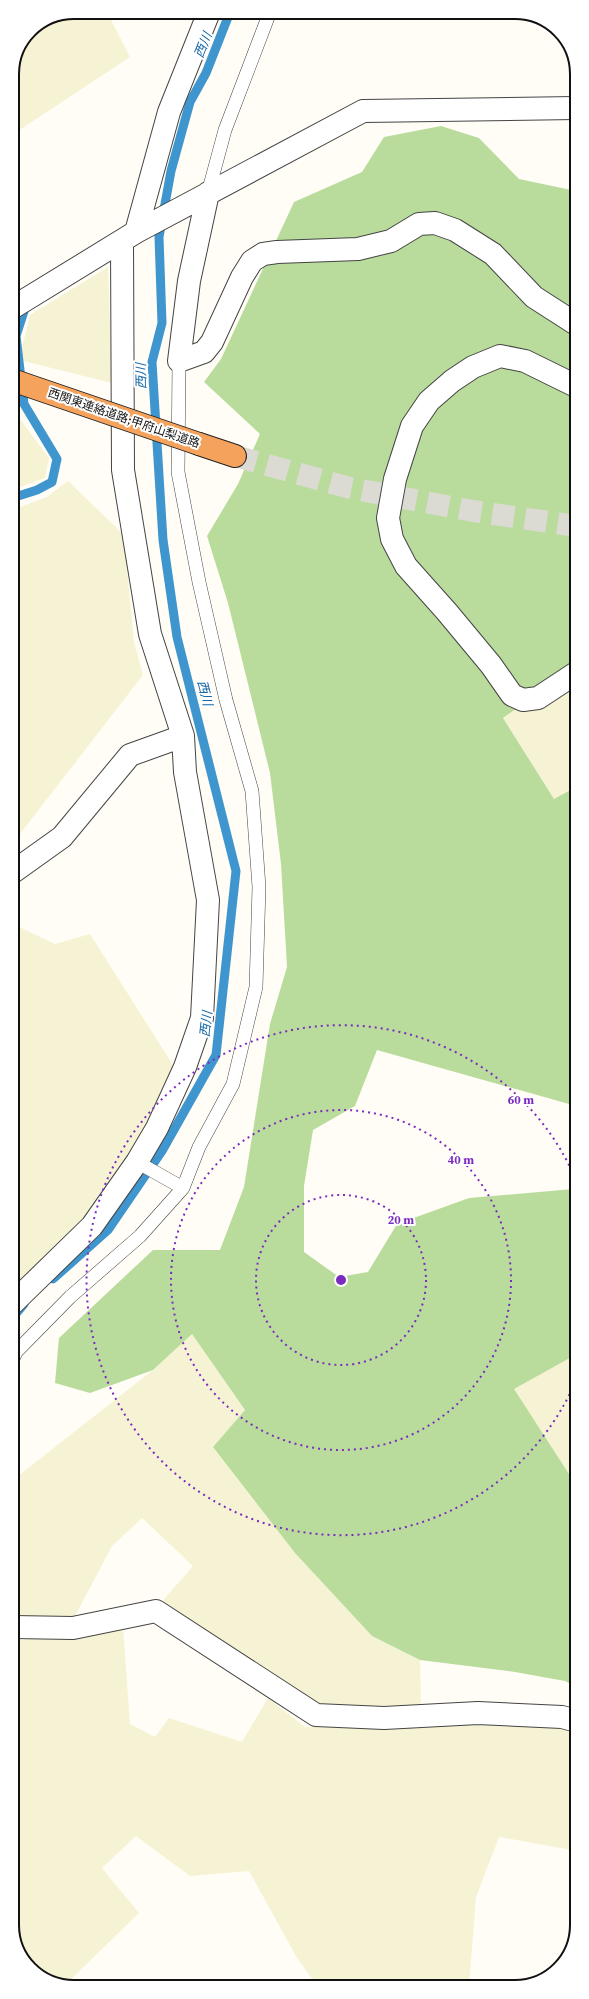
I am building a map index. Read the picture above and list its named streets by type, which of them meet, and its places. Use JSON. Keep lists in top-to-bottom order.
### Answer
{
  "streets": {
    "highway": ["西関東連絡道路;甲府山梨道路"]
  },
  "water": ["西川"],
  "rings": ["60 m", "40 m", "20 m"]
}
